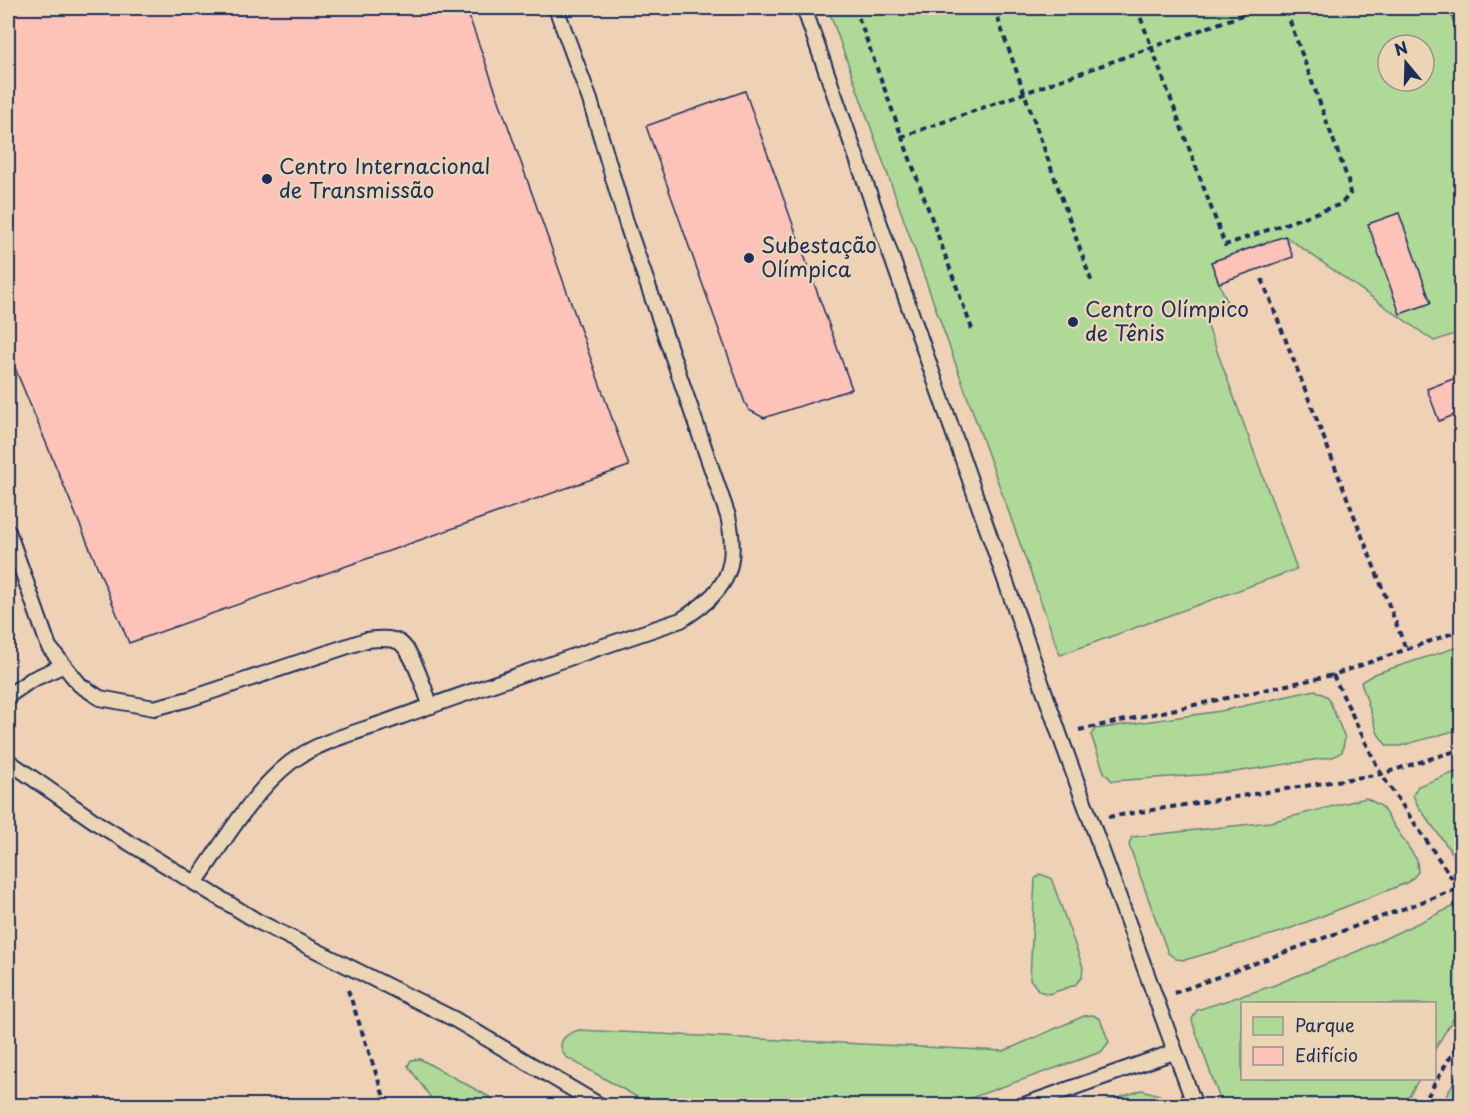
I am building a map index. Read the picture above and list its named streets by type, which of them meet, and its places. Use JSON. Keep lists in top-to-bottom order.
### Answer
{
  "places": ["Centro Internacional de Transmissão", "Subestação Olímpica", "Centro Olímpico de Tênis"],
  "legend": ["Parque", "Edifício"],
  "north": "top"
}
